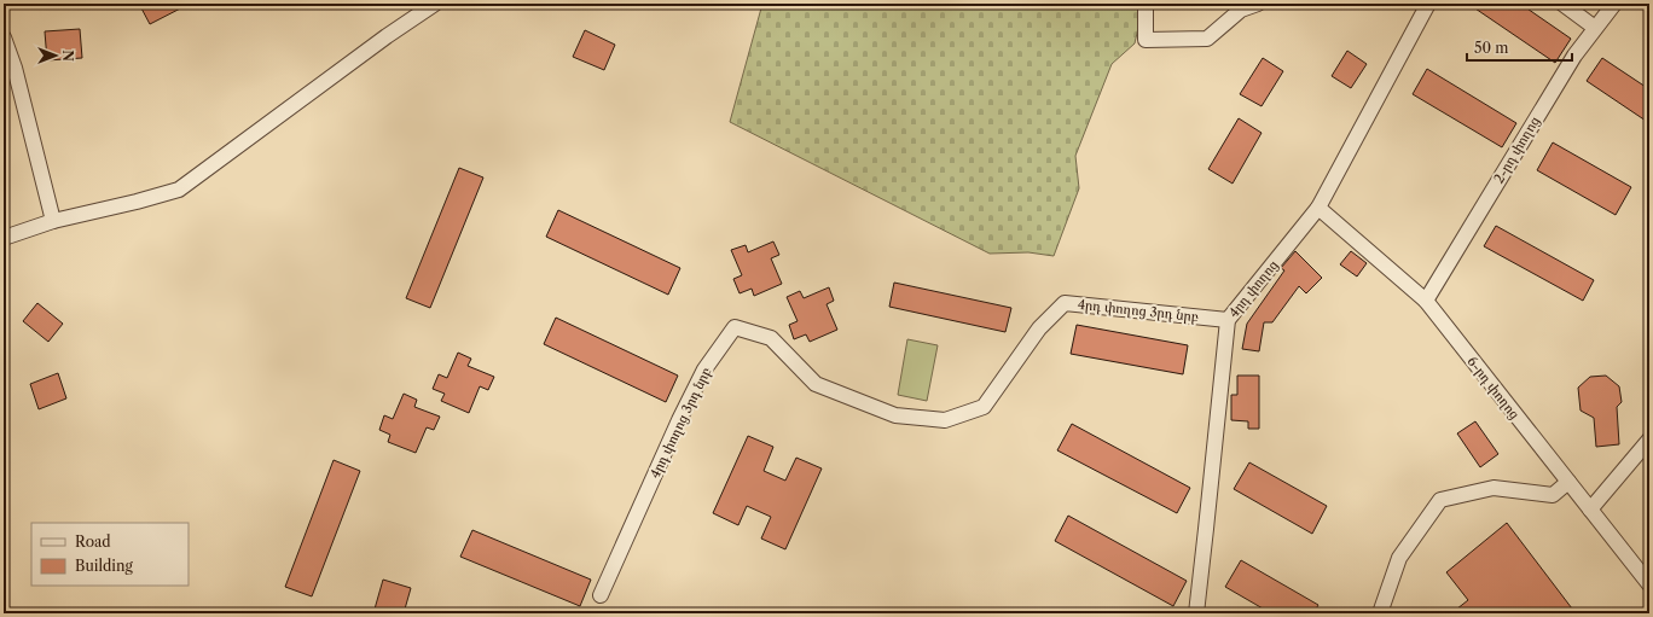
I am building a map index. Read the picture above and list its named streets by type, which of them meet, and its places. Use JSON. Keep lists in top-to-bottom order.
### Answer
{
  "streets": {
    "street": [
      "2-րդ փողոց",
      "4րդ փողոց",
      "4րդ փողոց 3րդ նրբ",
      "6-րդ փողոց"
    ]
  },
  "crossings": [
    ["2-րդ փողոց", "6-րդ փողոց"],
    ["4րդ փողոց", "4րդ փողոց 3րդ նրբ"],
    ["4րդ փողոց", "6-րդ փողոց"]
  ],
  "legend": ["Road", "Building"],
  "scale_bar": "50 m",
  "north": "right"
}
